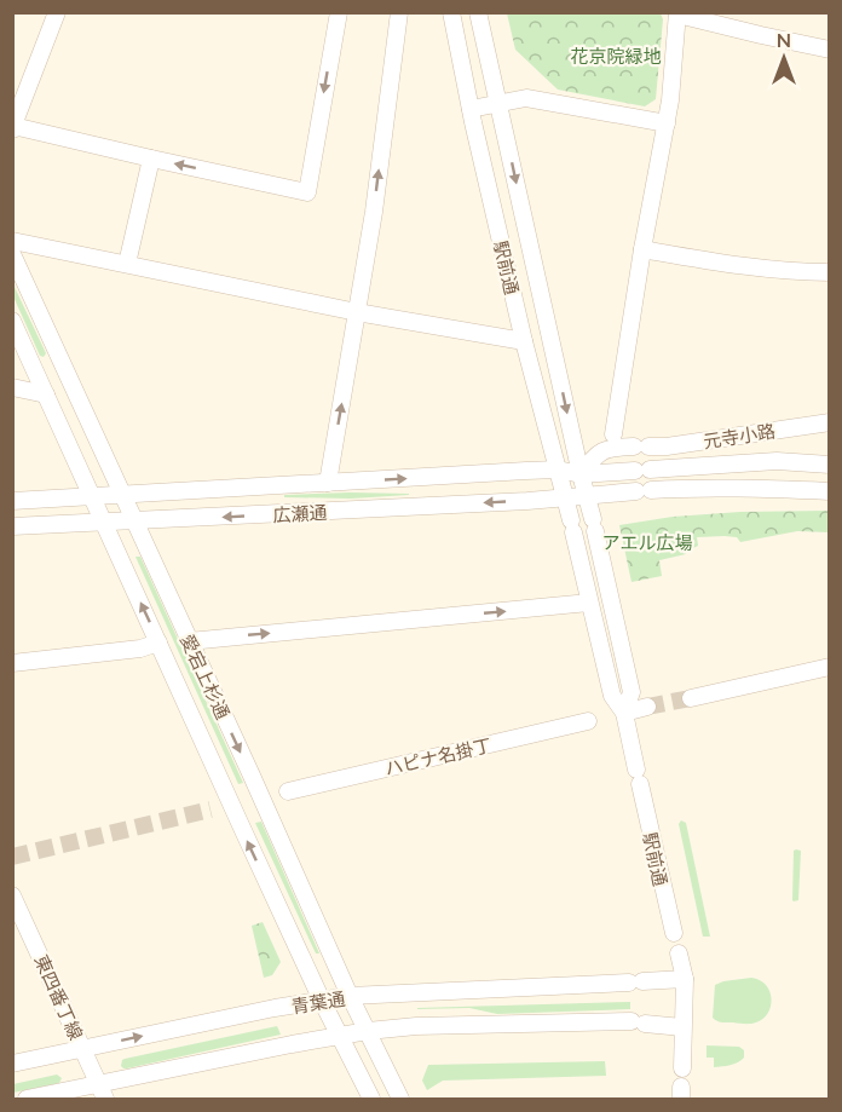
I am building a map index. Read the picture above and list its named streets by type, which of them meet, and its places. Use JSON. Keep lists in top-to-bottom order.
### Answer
{
  "streets": {
    "street": [
      "駅前通",
      "元寺小路",
      "広瀬通",
      "愛宕上杉通",
      "ハピナ名掛丁",
      "東四番丁線",
      "青葉通"
    ]
  },
  "crossings": [
    ["駅前通", "広瀬通"],
    ["広瀬通", "愛宕上杉通"],
    ["愛宕上杉通", "青葉通"],
    ["東四番丁線", "青葉通"]
  ],
  "parks": ["花京院緑地", "アエル広場"],
  "north": "top"
}
